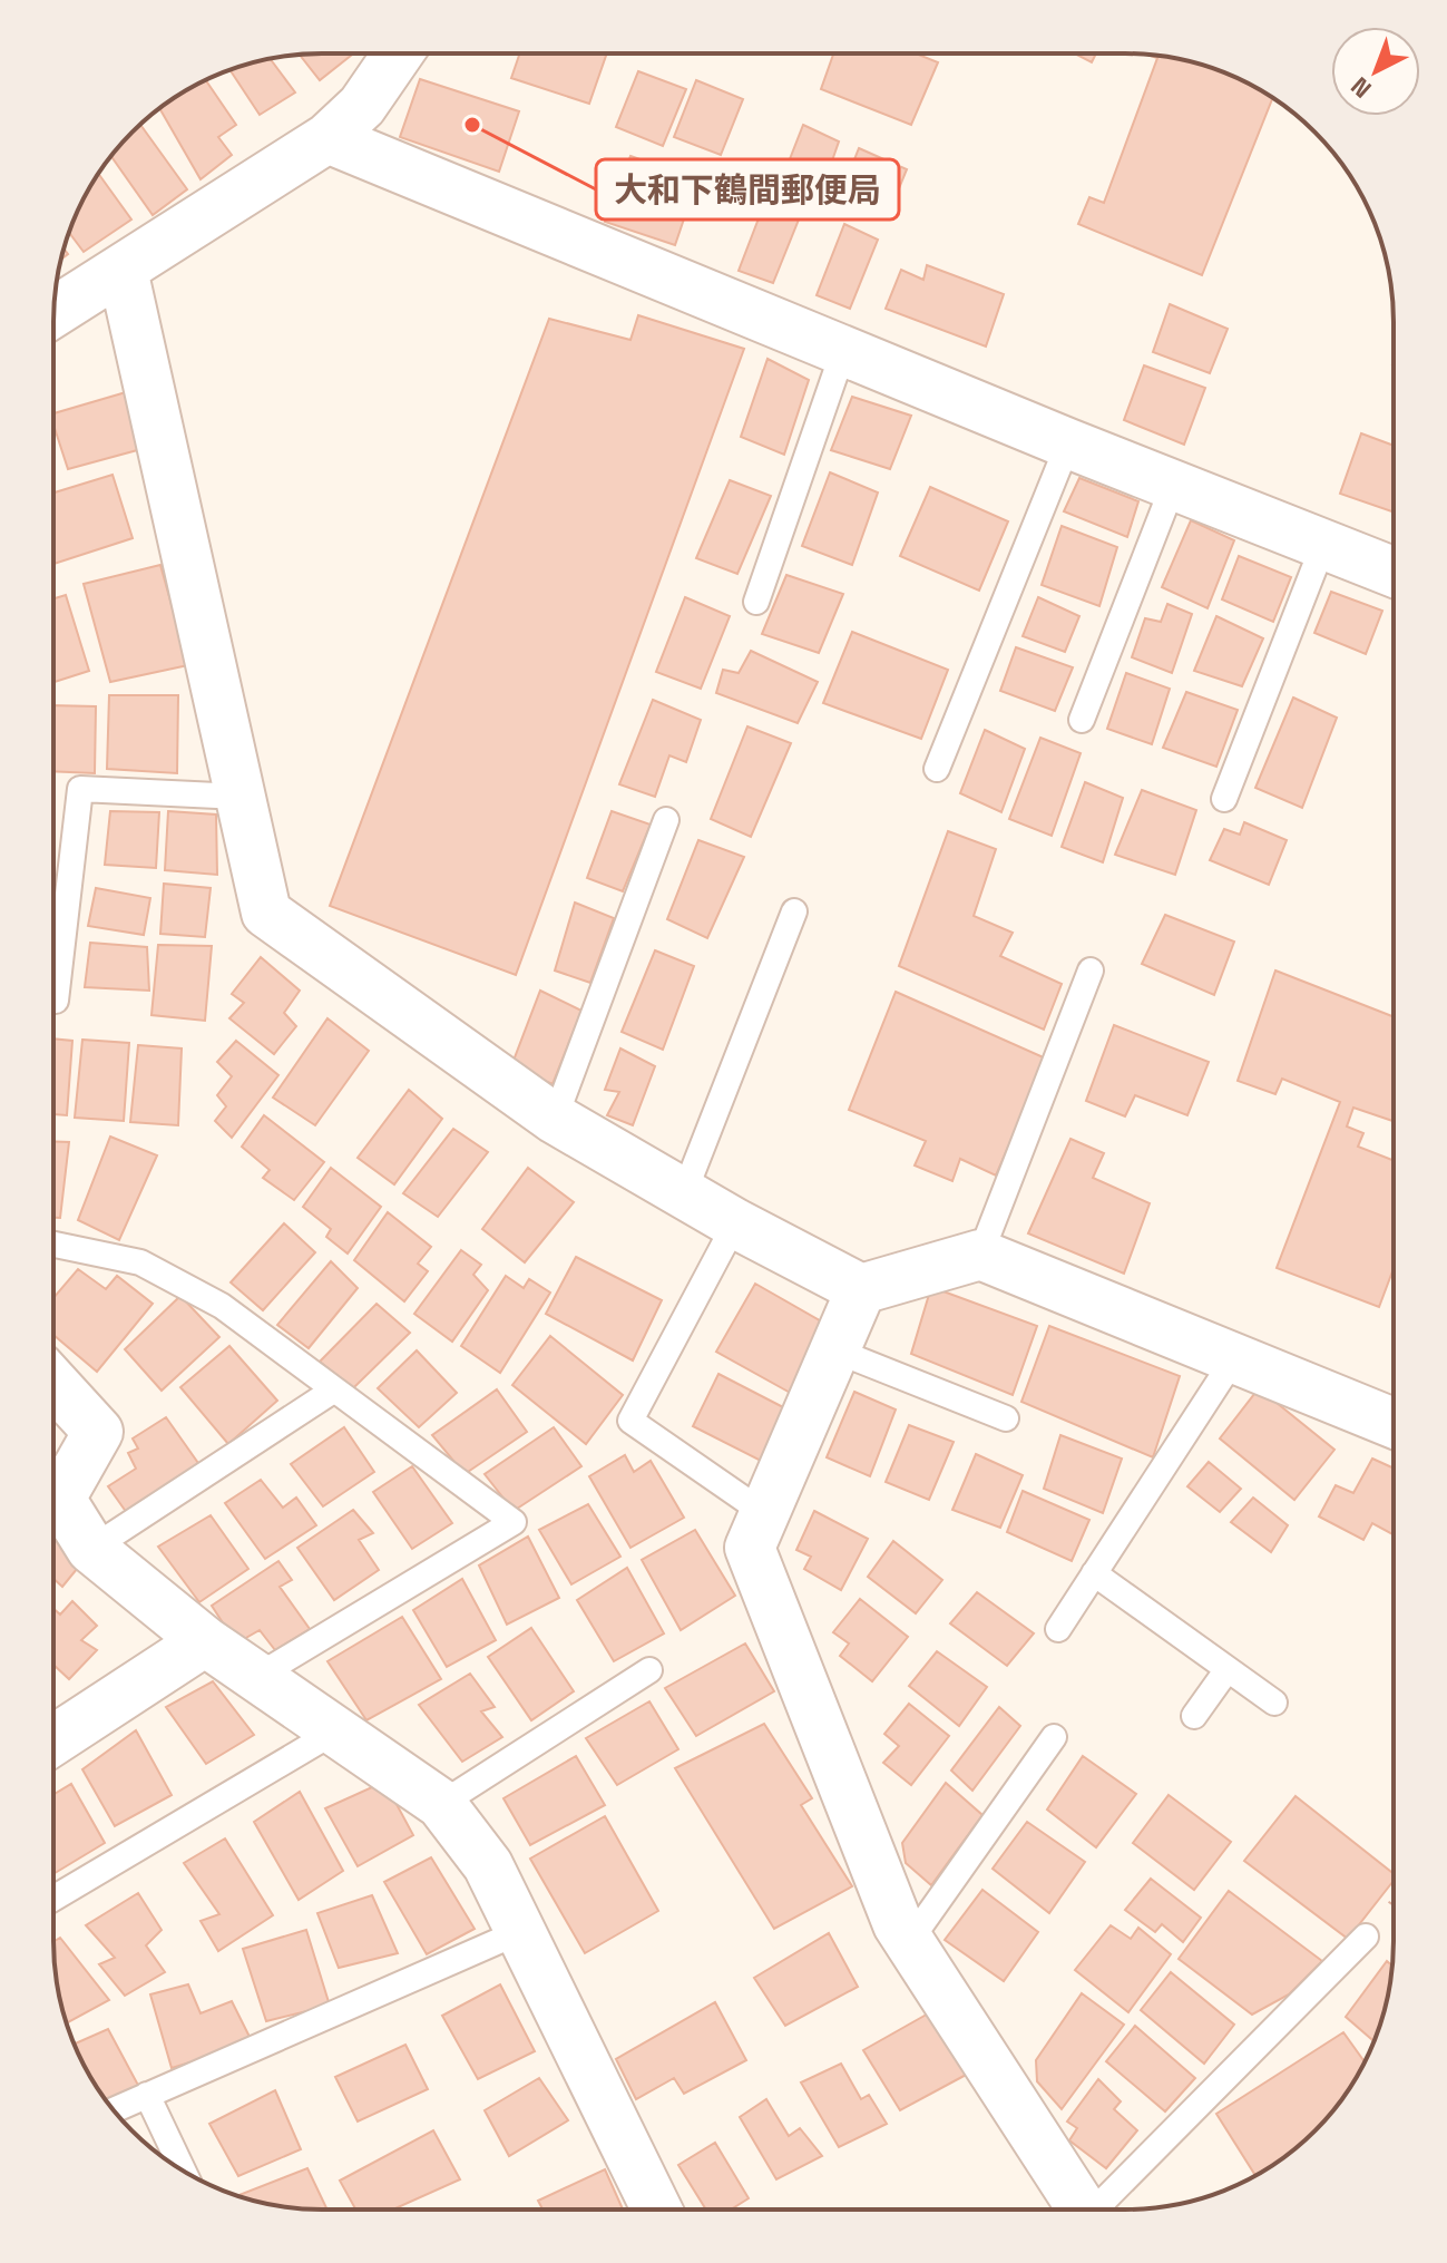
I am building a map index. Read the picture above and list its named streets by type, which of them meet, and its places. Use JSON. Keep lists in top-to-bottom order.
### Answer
{
  "places": ["大和下鶴間郵便局"],
  "north": "bottom left"
}
